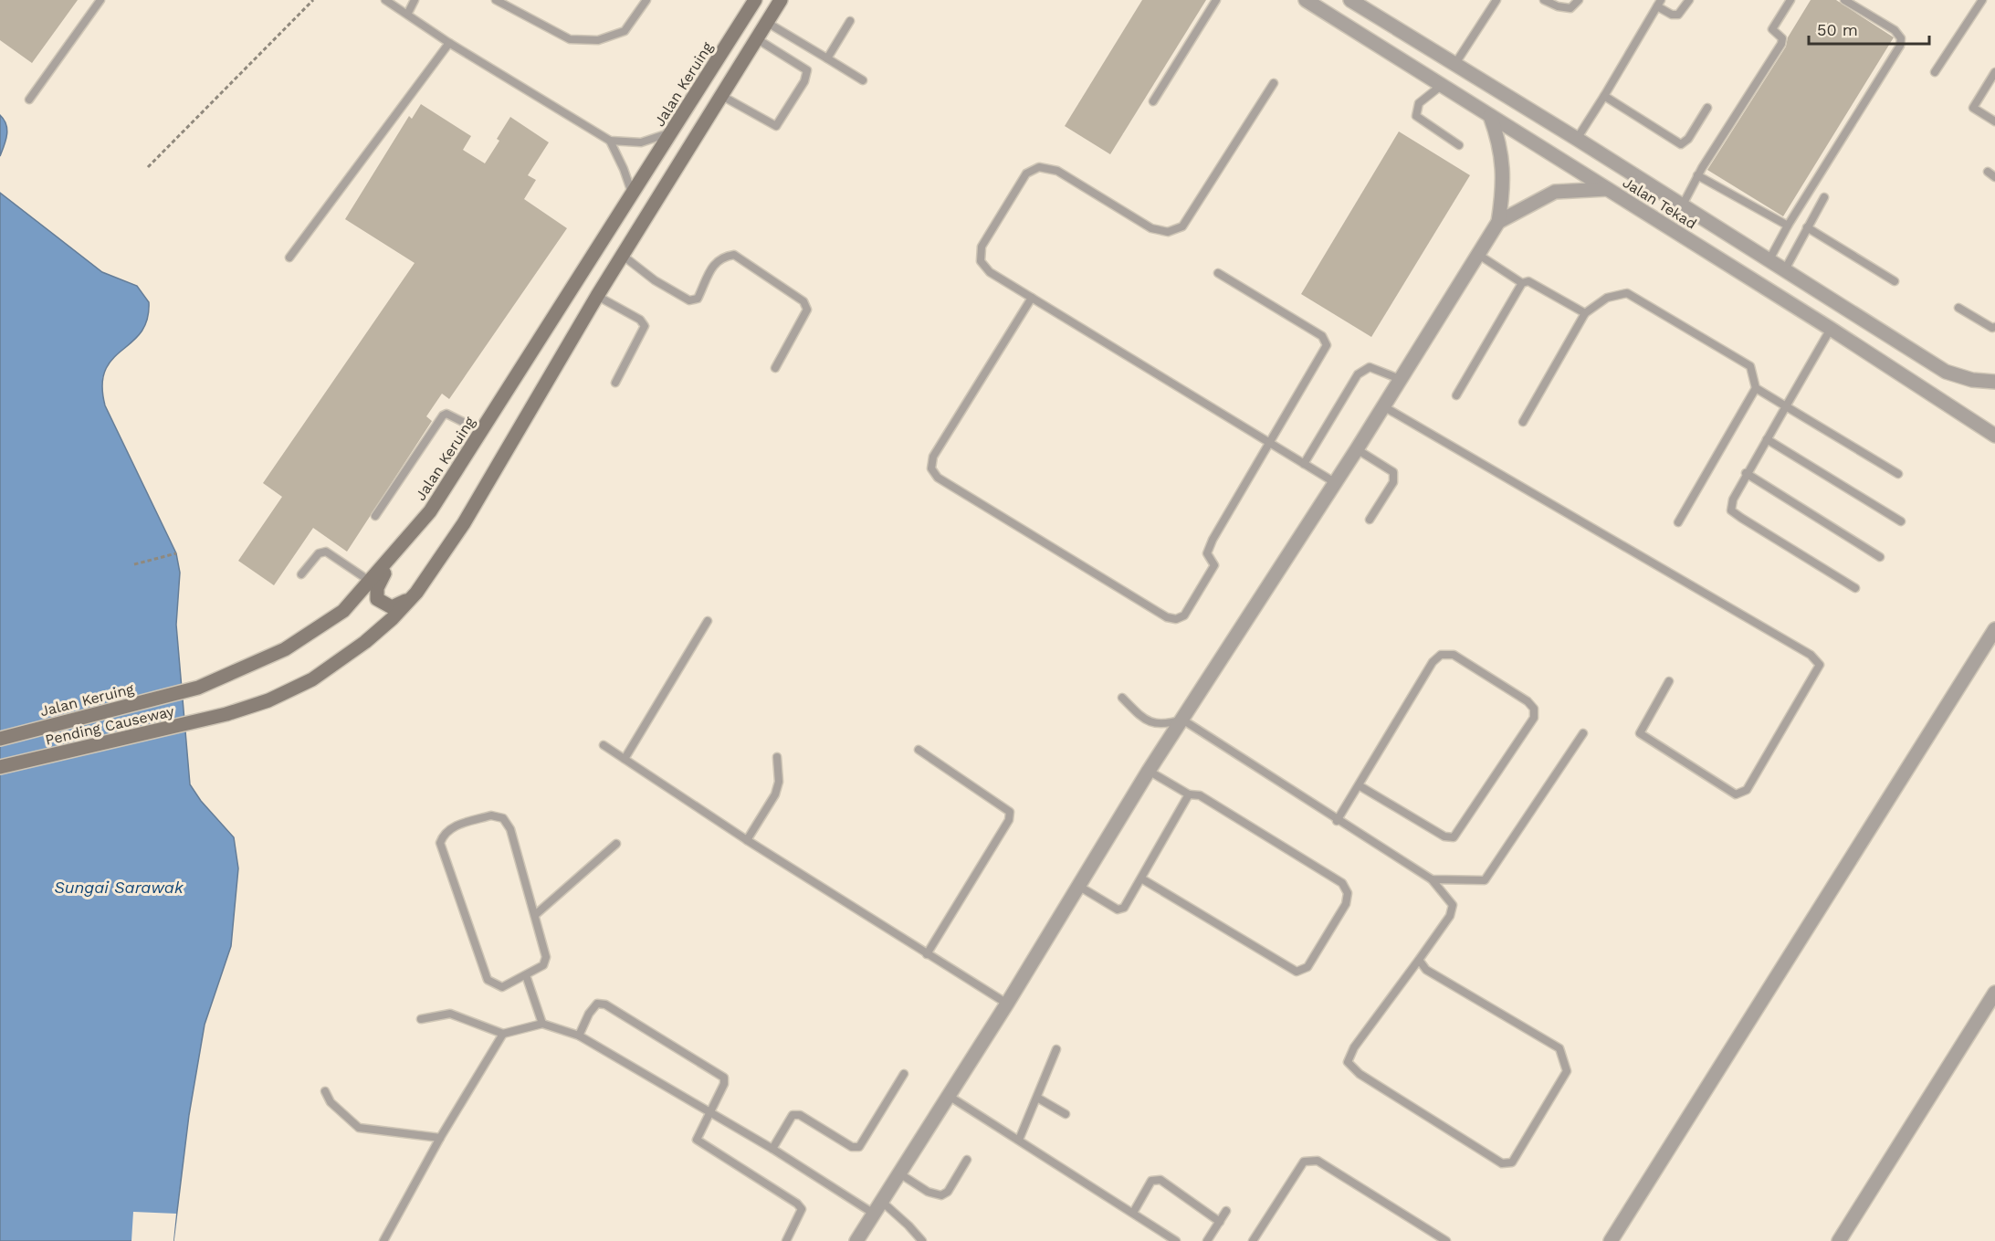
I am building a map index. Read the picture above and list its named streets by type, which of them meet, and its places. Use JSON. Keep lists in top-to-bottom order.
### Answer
{
  "streets": {
    "main road": ["Jalan Keruing", "Pending Causeway"],
    "street": ["Jalan Tekad"]
  },
  "water": ["Sungai Sarawak"],
  "scale_bar": "50 m"
}
